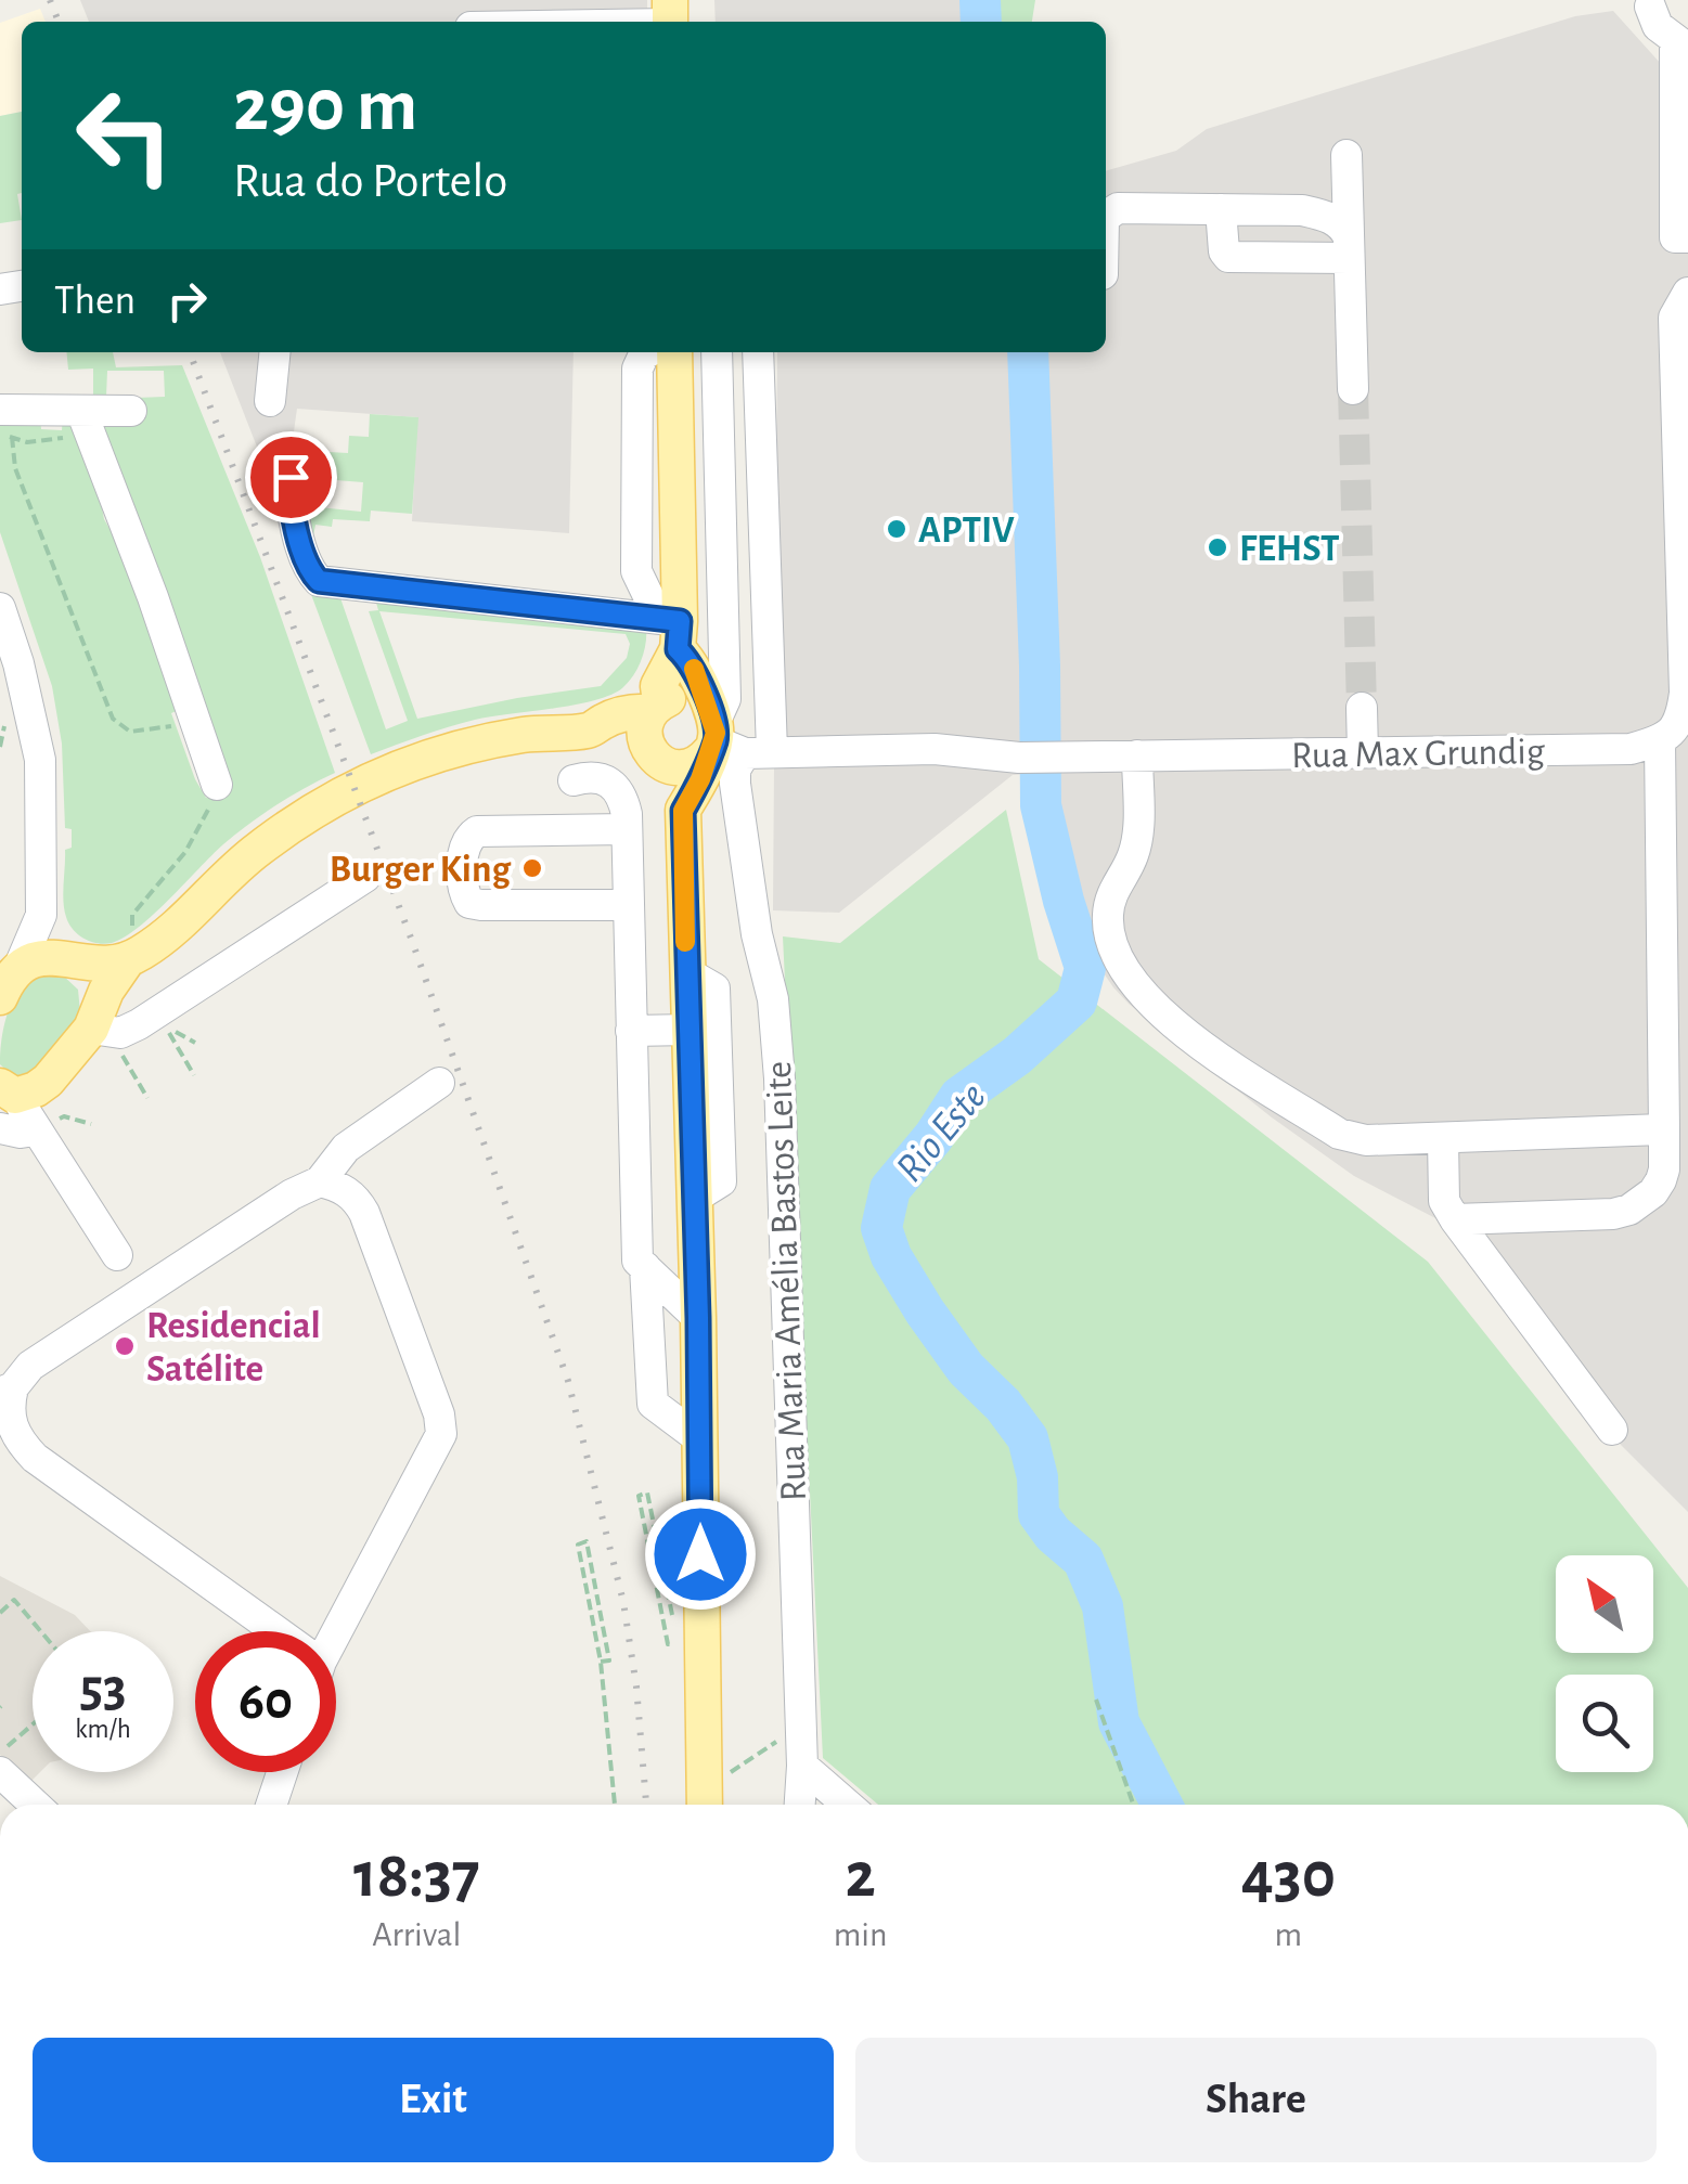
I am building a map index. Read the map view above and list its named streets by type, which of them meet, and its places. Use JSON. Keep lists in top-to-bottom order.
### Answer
{
  "streets": {
    "street": ["Rua Max Grundig", "Rua Maria Amélia Bastos Leite"]
  },
  "crossings": [
    ["Rua Max Grundig", "Rua Maria Amélia Bastos Leite"]
  ],
  "water": ["Rio Este"],
  "places": [
    "APTIV",
    "FEHST",
    "Burger King",
    "Residencial Satélite"
  ],
  "north": "top left",
  "page": {
    "turn": ["290 m", "Rua do Portelo"],
    "then": "Then",
    "speed": "53 km/h",
    "limit": "60",
    "eta": [
      "18:37",
      "Arrival",
      "2",
      "min",
      "430",
      "m"
    ],
    "buttons": ["Exit", "Share"]
  }
}
